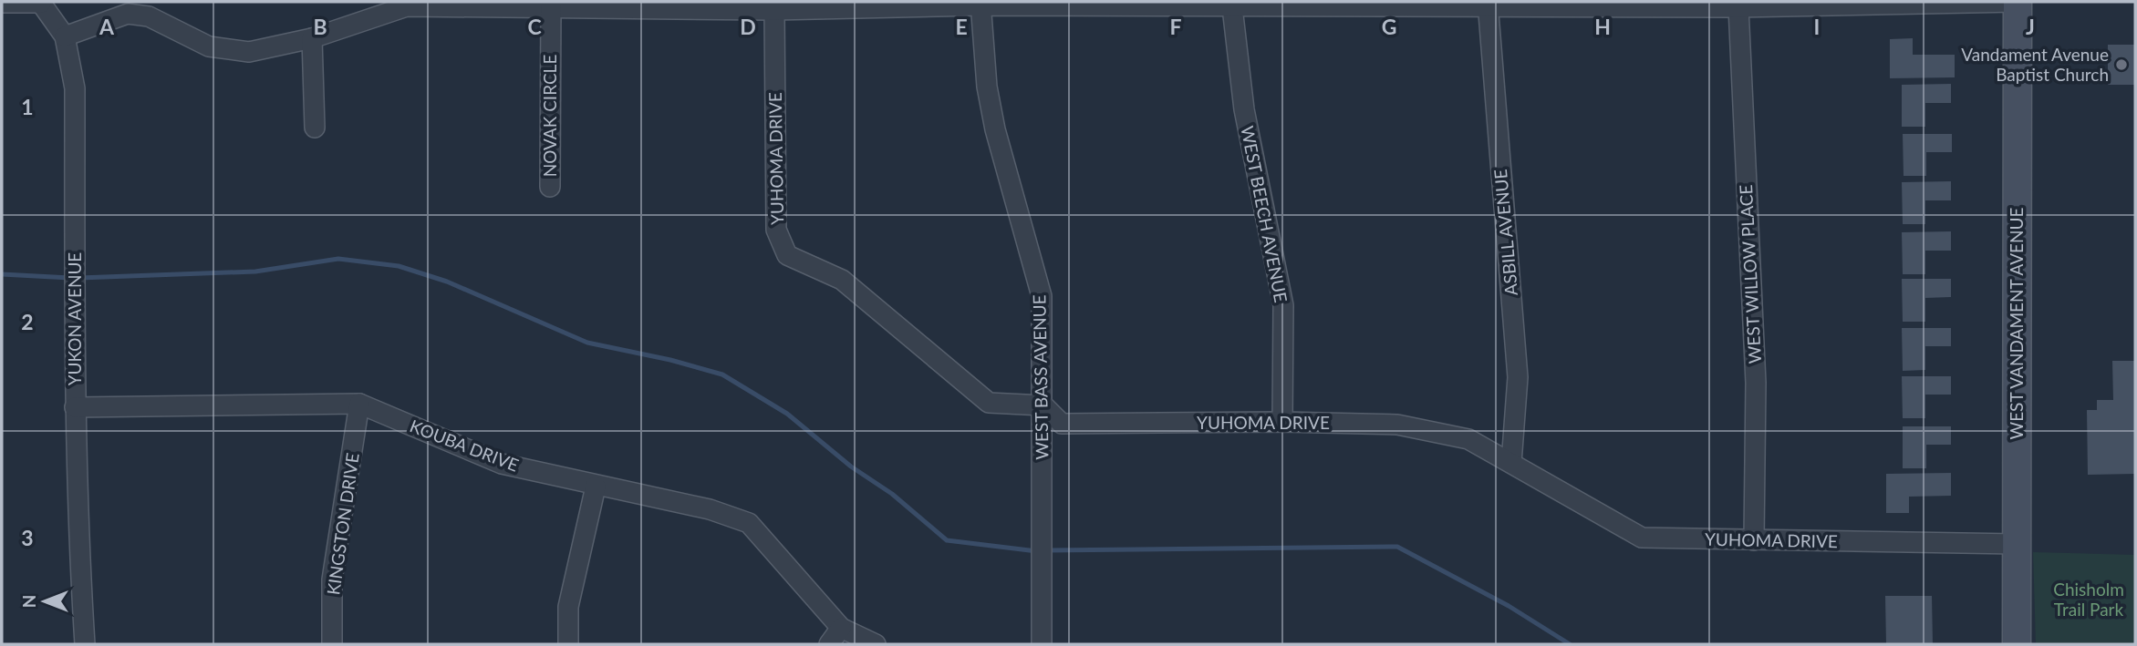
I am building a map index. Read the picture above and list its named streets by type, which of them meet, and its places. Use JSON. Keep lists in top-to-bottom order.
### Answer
{
  "streets": {
    "street": [
      "NOVAK CIRCLE",
      "YUHOMA DRIVE",
      "WEST BEECH AVENUE",
      "ASBILL AVENUE",
      "WEST WILLOW PLACE",
      "YUKON AVENUE",
      "WEST VANDAMENT AVENUE",
      "WEST BASS AVENUE",
      "KOUBA DRIVE",
      "KINGSTON DRIVE"
    ]
  },
  "crossings": [
    ["YUHOMA DRIVE", "WEST BEECH AVENUE"],
    ["YUHOMA DRIVE", "ASBILL AVENUE"],
    ["YUHOMA DRIVE", "WEST WILLOW PLACE"],
    ["YUHOMA DRIVE", "WEST VANDAMENT AVENUE"],
    ["YUHOMA DRIVE", "WEST BASS AVENUE"],
    ["YUKON AVENUE", "KOUBA DRIVE"],
    ["KOUBA DRIVE", "KINGSTON DRIVE"]
  ],
  "parks": ["Chisholm Trail Park"],
  "places": ["Vandament Avenue Baptist Church"],
  "north": "left",
  "grid": {
    "columns": [
      "A",
      "B",
      "C",
      "D",
      "E",
      "F",
      "G",
      "H",
      "I",
      "J"
    ],
    "rows": ["1", "2", "3"]
  }
}
